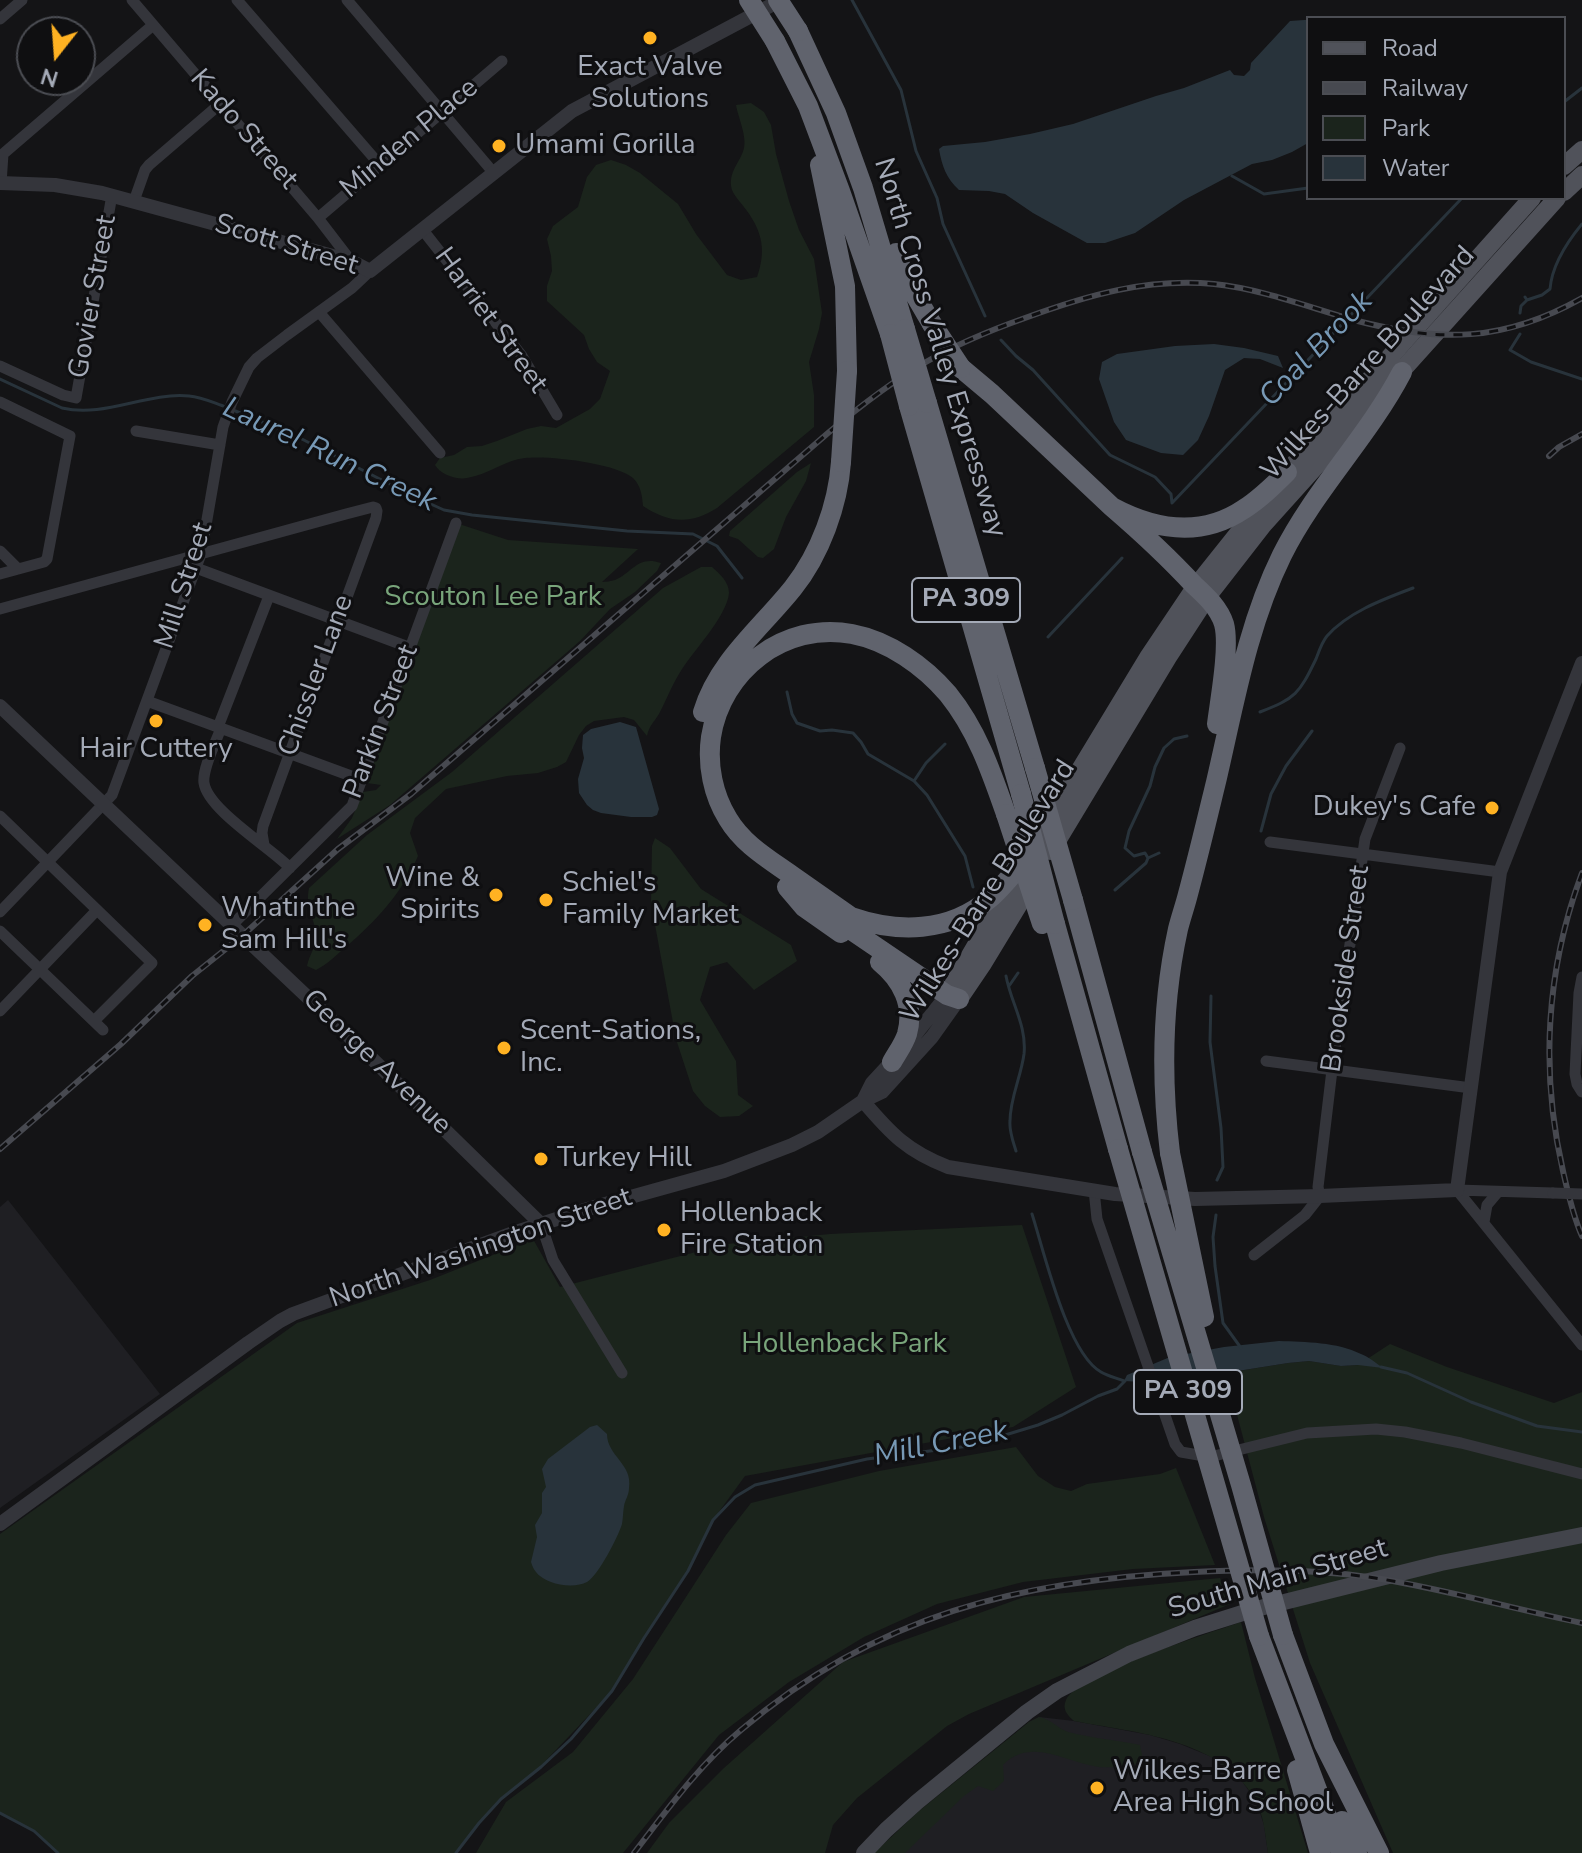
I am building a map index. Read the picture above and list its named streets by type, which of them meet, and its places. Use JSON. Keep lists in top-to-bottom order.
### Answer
{
  "streets": {
    "highway": ["North Cross Valley Expressway", "PA 309"],
    "main road": ["Wilkes-Barre Boulevard", "South Main Street"],
    "street": [
      "Kado Street",
      "Minden Place",
      "Scott Street",
      "Govier Street",
      "Harriet Street",
      "Mill Street",
      "Chissler Lane",
      "Parkin Street",
      "Brookside Street",
      "George Avenue",
      "North Washington Street"
    ]
  },
  "crossings": [
    ["Kado Street", "Minden Place"],
    ["Kado Street", "Scott Street"],
    ["Kado Street", "Govier Street"],
    ["Scott Street", "Govier Street"],
    ["Scott Street", "Harriet Street"],
    ["Scott Street", "North Cross Valley Expressway"],
    ["Scott Street", "Mill Street"],
    ["North Cross Valley Expressway", "PA 309"],
    ["Wilkes-Barre Boulevard", "North Washington Street"],
    ["Mill Street", "Chissler Lane"],
    ["Mill Street", "George Avenue"],
    ["Parkin Street", "George Avenue"],
    ["George Avenue", "North Washington Street"]
  ],
  "water": ["Coal Brook", "Laurel Run Creek", "Mill Creek"],
  "parks": ["Scouton Lee Park", "Hollenback Park"],
  "places": [
    "Exact Valve Solutions",
    "Umami Gorilla",
    "Hair Cuttery",
    "Dukey's Cafe",
    "Wine & Spirits",
    "Schiel's Family Market",
    "Whatinthe Sam Hill's",
    "Scent-Sations, Inc.",
    "Turkey Hill",
    "Hollenback Fire Station",
    "Wilkes-Barre Area High School"
  ],
  "legend": [
    "Road",
    "Railway",
    "Park",
    "Water"
  ],
  "north": "bottom"
}
